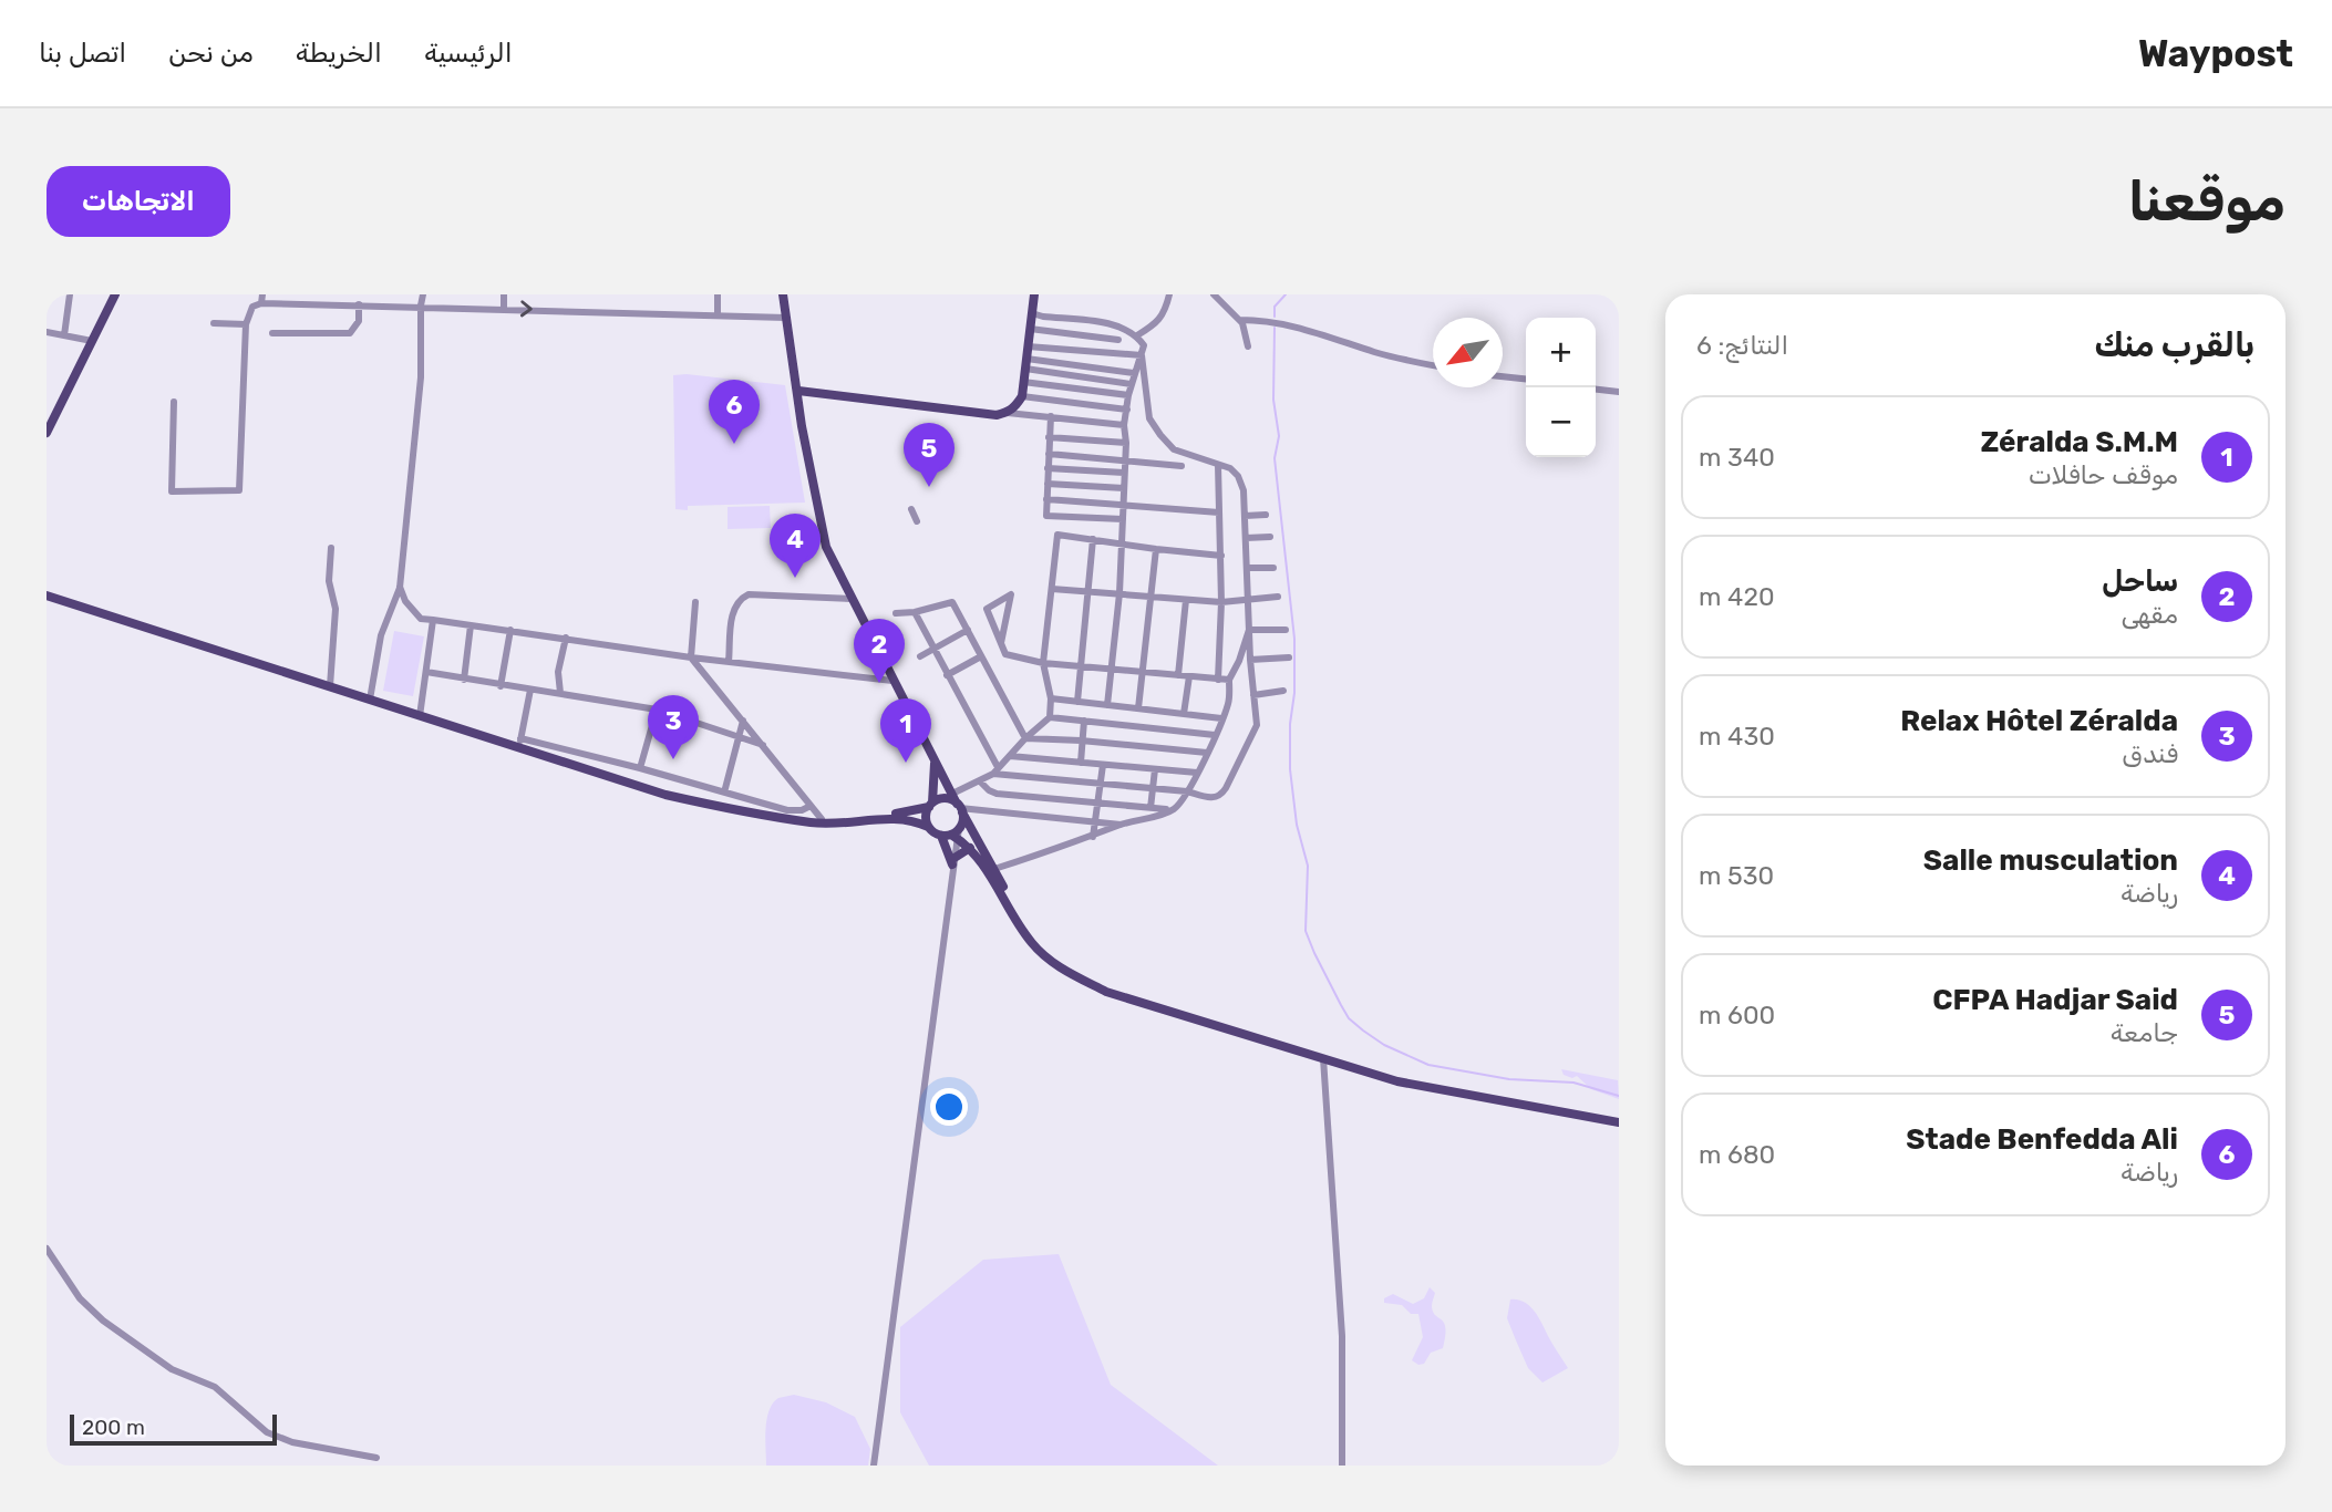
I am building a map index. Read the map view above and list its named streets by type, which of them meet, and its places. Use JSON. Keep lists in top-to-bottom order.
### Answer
{
  "scale_bar": "200 m",
  "north": "bottom left",
  "page": {
    "header": "Waypost",
    "nav": [
      "الرئيسية",
      "الخريطة",
      "من نحن",
      "اتصل بنا"
    ],
    "buttons": "الاتجاهات",
    "title": "موقعنا",
    "heading": ["بالقرب منك", "النتائج: 6"],
    "map_buttons": ["+", "−"],
    "pins": [
      "6",
      "5",
      "4",
      "2",
      "3",
      "1"
    ],
    "list": [
      {
        "mark": "1",
        "name": "Zéralda S.M.M",
        "note": "موقف حافلات",
        "value": "340 m"
      },
      {
        "mark": "2",
        "name": "ساحل",
        "note": "مقهى",
        "value": "420 m"
      },
      {
        "mark": "3",
        "name": "Relax Hôtel Zéralda",
        "note": "فندق",
        "value": "430 m"
      },
      {
        "mark": "4",
        "name": "Salle musculation",
        "note": "رياضة",
        "value": "530 m"
      },
      {
        "mark": "5",
        "name": "CFPA Hadjar Said",
        "note": "جامعة",
        "value": "600 m"
      },
      {
        "mark": "6",
        "name": "Stade Benfedda Ali",
        "note": "رياضة",
        "value": "680 m"
      }
    ],
    "scale": "200 m"
  }
}
